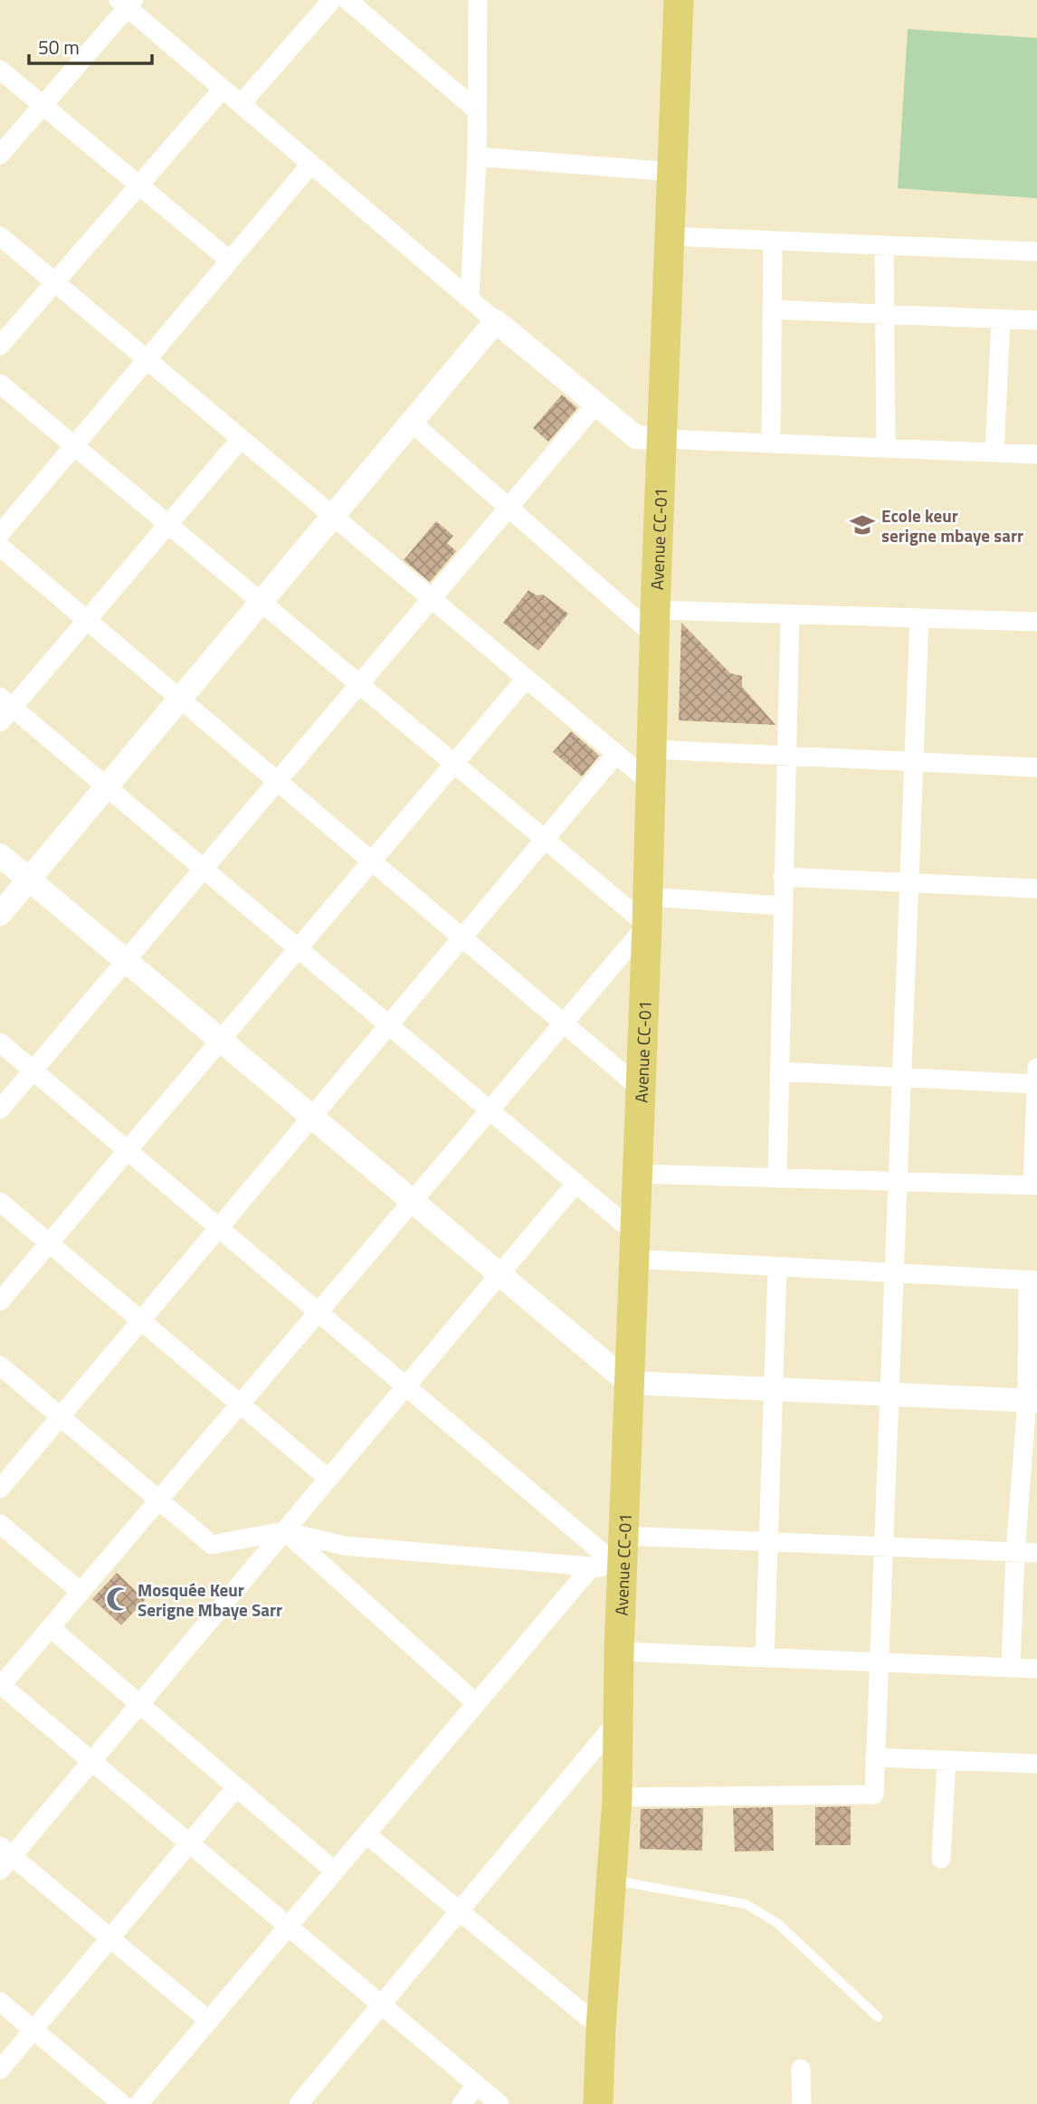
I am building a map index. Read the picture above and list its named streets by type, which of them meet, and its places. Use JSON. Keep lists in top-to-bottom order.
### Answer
{
  "streets": {
    "main road": ["Avenue CC-01"]
  },
  "places": {
    "school or university": ["Ecole keur serigne mbaye sarr"],
    "mosque": ["Mosquée Keur Serigne Mbaye Sarr"]
  },
  "scale_bar": "50 m"
}
